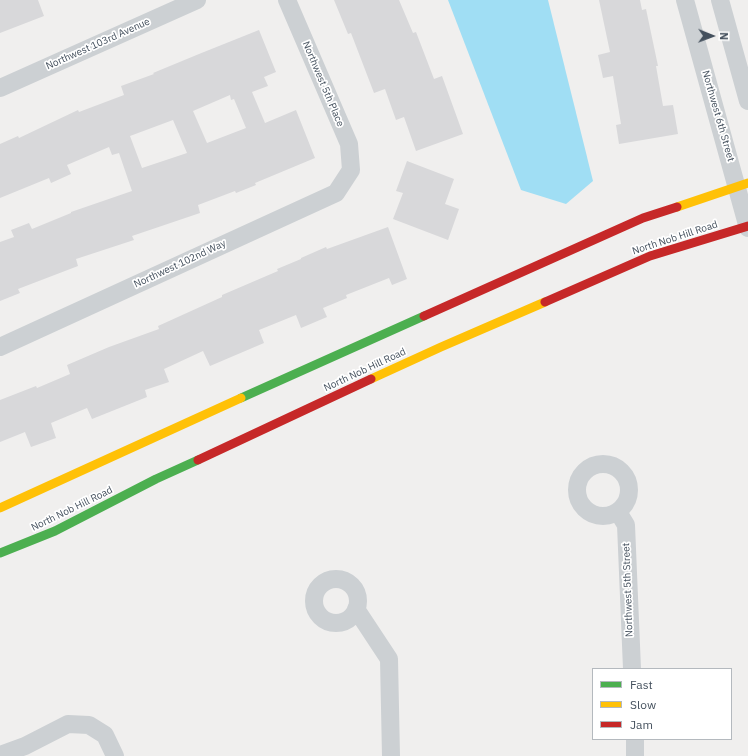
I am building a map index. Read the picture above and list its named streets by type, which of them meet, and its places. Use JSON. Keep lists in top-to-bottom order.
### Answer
{
  "streets": {
    "main road": ["North Nob Hill Road"],
    "street": [
      "Northwest 103rd Avenue",
      "Northwest 5th Place",
      "Northwest 6th Street",
      "Northwest 102nd Way",
      "Northwest 5th Street"
    ]
  },
  "crossings": [
    ["Northwest 5th Place", "Northwest 102nd Way"],
    ["Northwest 6th Street", "North Nob Hill Road"]
  ],
  "legend": ["Fast", "Slow", "Jam"],
  "north": "right"
}
